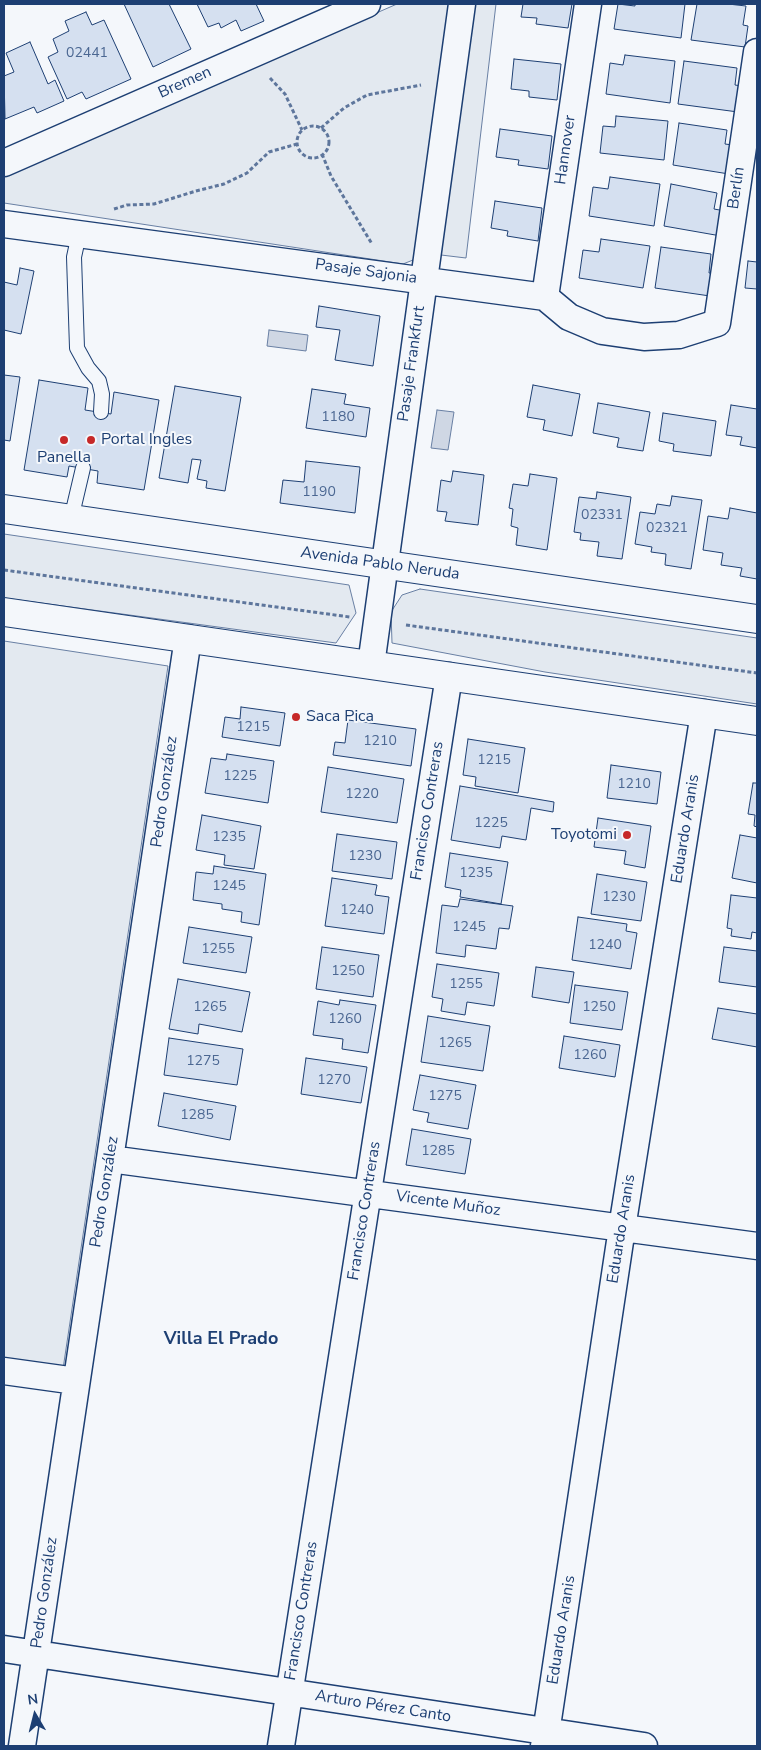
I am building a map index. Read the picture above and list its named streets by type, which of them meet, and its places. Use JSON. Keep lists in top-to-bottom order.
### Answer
{
  "streets": {
    "street": [
      "Bremen",
      "Hannover",
      "Berlín",
      "Pasaje Sajonia",
      "Pasaje Frankfurt",
      "Avenida Pablo Neruda",
      "Pedro González",
      "Francisco Contreras",
      "Eduardo Aranis",
      "Vicente Muñoz",
      "Arturo Pérez Canto"
    ]
  },
  "crossings": [
    ["Hannover", "Berlín"],
    ["Hannover", "Pasaje Sajonia"],
    ["Berlín", "Pasaje Sajonia"],
    ["Pasaje Sajonia", "Pasaje Frankfurt"],
    ["Pasaje Frankfurt", "Avenida Pablo Neruda"],
    ["Pedro González", "Vicente Muñoz"],
    ["Pedro González", "Arturo Pérez Canto"],
    ["Francisco Contreras", "Vicente Muñoz"],
    ["Francisco Contreras", "Arturo Pérez Canto"],
    ["Eduardo Aranis", "Vicente Muñoz"],
    ["Eduardo Aranis", "Arturo Pérez Canto"]
  ],
  "districts": ["Villa El Prado"],
  "places": [
    "Panella",
    "Portal Ingles",
    "Saca Pica",
    "Toyotomi"
  ],
  "house_numbers": [
    "02441",
    "1180",
    "1190",
    "02331",
    "02321",
    "1215",
    "1210",
    "1215",
    "1225",
    "1210",
    "1220",
    "1225",
    "1235",
    "1230",
    "1235",
    "1245",
    "1230",
    "1240",
    "1245",
    "1240",
    "1255",
    "1250",
    "1255",
    "1265",
    "1250",
    "1260",
    "1265",
    "1260",
    "1275",
    "1270",
    "1275",
    "1285",
    "1285"
  ],
  "north": "top"
}
